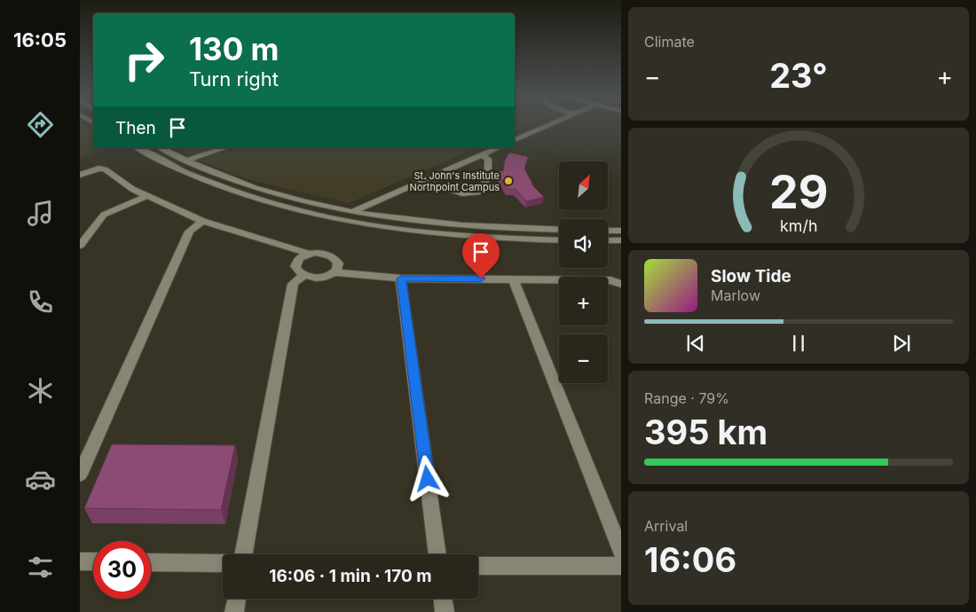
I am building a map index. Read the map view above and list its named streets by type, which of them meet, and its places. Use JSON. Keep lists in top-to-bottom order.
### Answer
{
  "places": ["St. John's Institute Northpoint Campus"],
  "north": "top right",
  "page": {
    "tabs": "16:05",
    "tile": [
      "Climate",
      ["Range · 79%", "395 km"],
      ["Arrival", "16:06"]
    ],
    "turn": ["130 m", "Turn right"],
    "heat": ["−", "23°", "+"],
    "then": "Then",
    "map_buttons": ["+", "−"],
    "song": ["Slow Tide", "Marlow"],
    "limit": "30",
    "trip": "16:06 · 1 min · 170 m",
    "gauge": ["29", "km/h"]
  }
}
